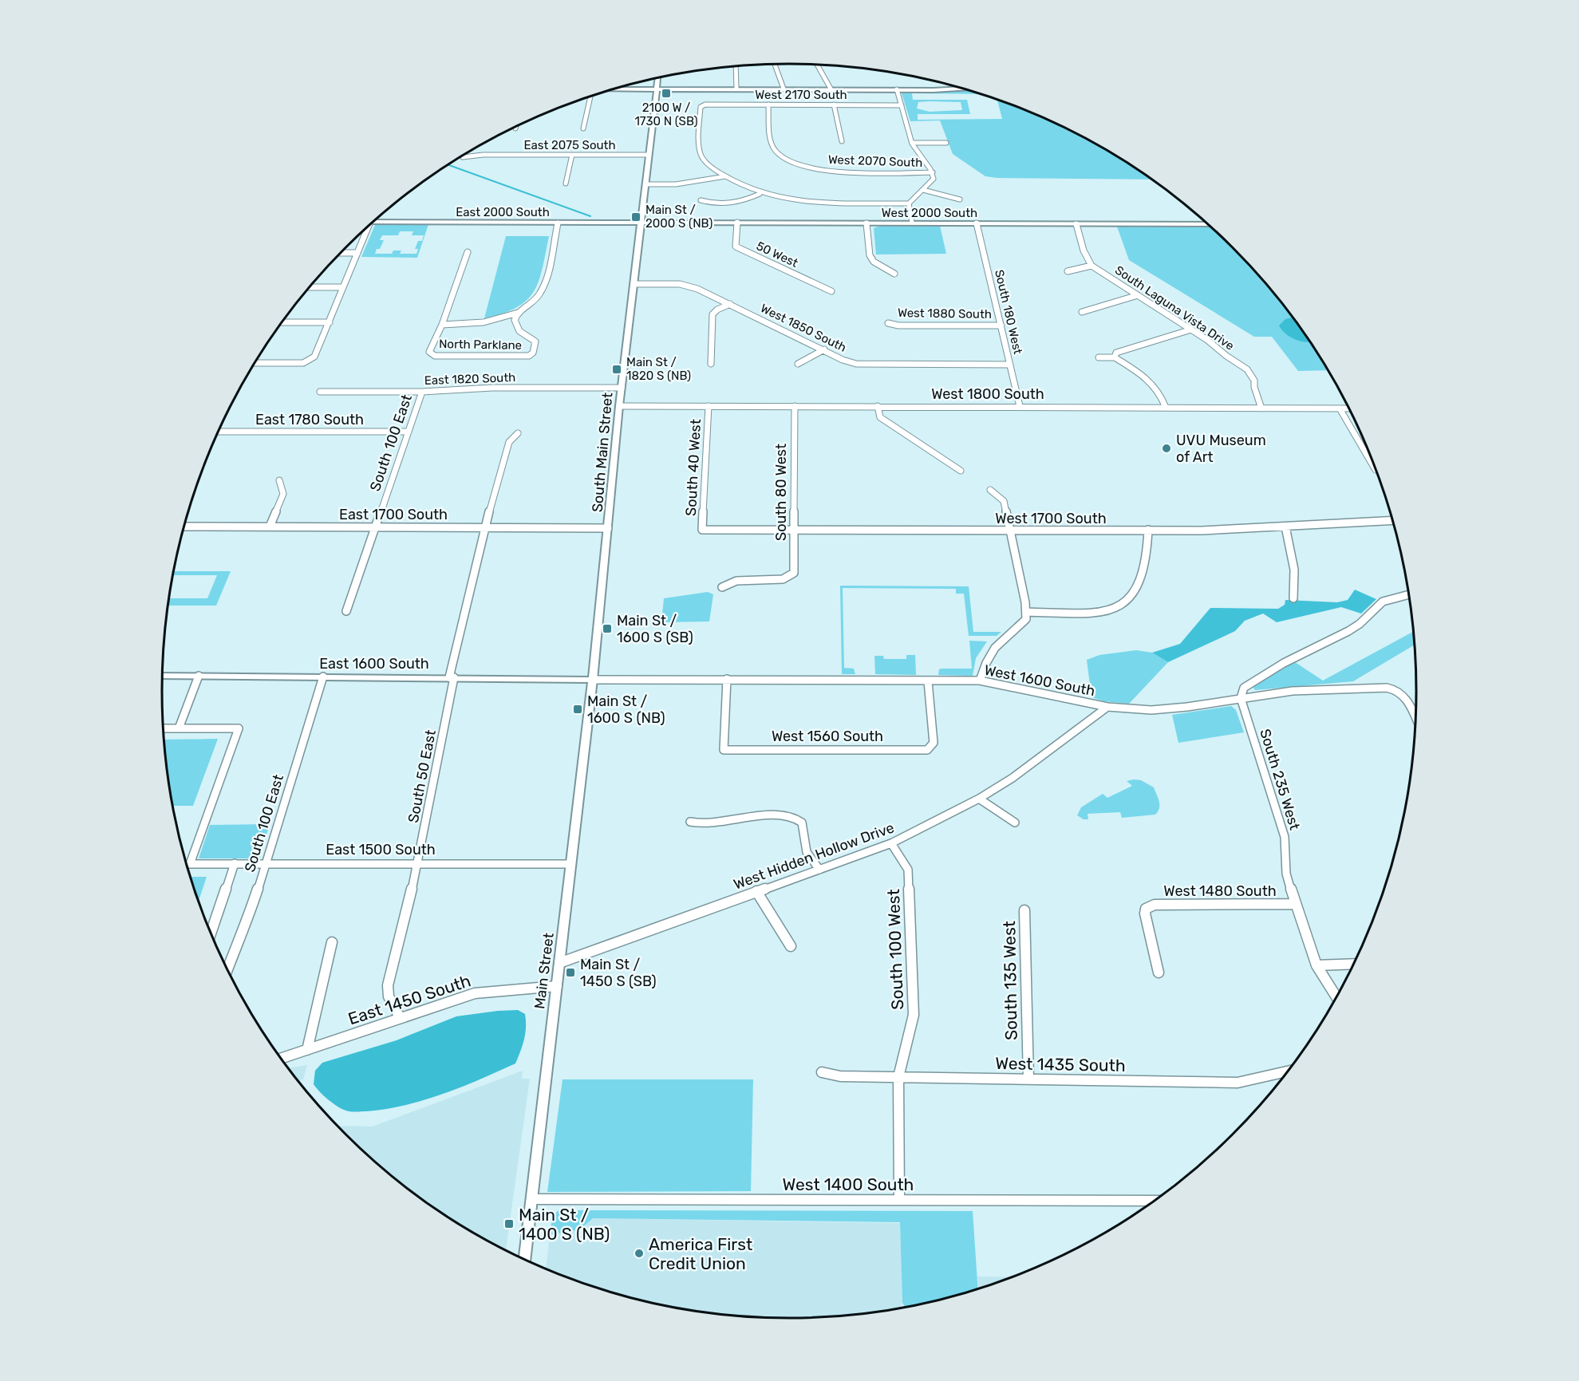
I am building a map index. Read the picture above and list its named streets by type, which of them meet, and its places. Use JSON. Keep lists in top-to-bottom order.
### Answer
{
  "streets": {
    "street": [
      "West 2170 South",
      "East 2075 South",
      "West 2070 South",
      "East 2000 South",
      "West 2000 South",
      "50 West",
      "South Laguna Vista Drive",
      "South 180 West",
      "West 1880 South",
      "West 1850 South",
      "North Parklane",
      "East 1820 South",
      "West 1800 South",
      "East 1780 South",
      "South 100 East",
      "South Main Street",
      "South 40 West",
      "South 80 West",
      "East 1700 South",
      "West 1700 South",
      "East 1600 South",
      "West 1600 South",
      "West 1560 South",
      "South 50 East",
      "South 235 West",
      "East 1500 South",
      "West Hidden Hollow Drive",
      "West 1480 South",
      "South 100 West",
      "Main Street",
      "South 135 West",
      "East 1450 South",
      "West 1435 South",
      "West 1400 South"
    ]
  },
  "crossings": [
    ["West 2170 South", "West 2070 South"],
    ["East 2075 South", "South Main Street"],
    ["East 2000 South", "West 2000 South"],
    ["East 2000 South", "South Main Street"],
    ["West 2000 South", "50 West"],
    ["West 2000 South", "South 180 West"],
    ["West 2000 South", "South Main Street"],
    ["South Laguna Vista Drive", "West 1800 South"],
    ["South 180 West", "West 1880 South"],
    ["South 180 West", "West 1850 South"],
    ["South 180 West", "West 1800 South"],
    ["West 1850 South", "South Main Street"],
    ["East 1820 South", "South 100 East"],
    ["East 1820 South", "South Main Street"],
    ["West 1800 South", "South Main Street"],
    ["West 1800 South", "South 40 West"],
    ["West 1800 South", "South 80 West"],
    ["East 1780 South", "South 100 East"],
    ["South 100 East", "East 1700 South"],
    ["South 100 East", "East 1600 South"],
    ["South 100 East", "East 1500 South"],
    ["South Main Street", "East 1700 South"],
    ["South Main Street", "East 1600 South"],
    ["South Main Street", "West 1600 South"],
    ["South Main Street", "Main Street"],
    ["South 40 West", "West 1700 South"],
    ["South 80 West", "West 1700 South"],
    ["East 1700 South", "South 50 East"],
    ["East 1600 South", "West 1600 South"],
    ["East 1600 South", "South 50 East"],
    ["East 1600 South", "Main Street"],
    ["West 1600 South", "West 1560 South"],
    ["West 1600 South", "South 235 West"],
    ["West 1600 South", "West Hidden Hollow Drive"],
    ["West 1600 South", "Main Street"],
    ["South 50 East", "East 1500 South"],
    ["South 50 East", "East 1450 South"],
    ["South 235 West", "West 1480 South"],
    ["East 1500 South", "Main Street"],
    ["West Hidden Hollow Drive", "South 100 West"],
    ["West Hidden Hollow Drive", "Main Street"],
    ["South 100 West", "West 1435 South"],
    ["South 100 West", "West 1400 South"],
    ["Main Street", "East 1450 South"],
    ["Main Street", "West 1400 South"],
    ["South 135 West", "West 1435 South"]
  ],
  "places": {
    "transit": [
      "2100 W / 1730 N (SB)",
      "Main St / 2000 S (NB)",
      "Main St / 1820 S (NB)",
      "Main St / 1600 S (SB)",
      "Main St / 1600 S (NB)",
      "Main St / 1450 S (SB)",
      "Main St / 1400 S (NB)"
    ],
    "other": ["UVU Museum of Art", "America First Credit Union"]
  }
}
